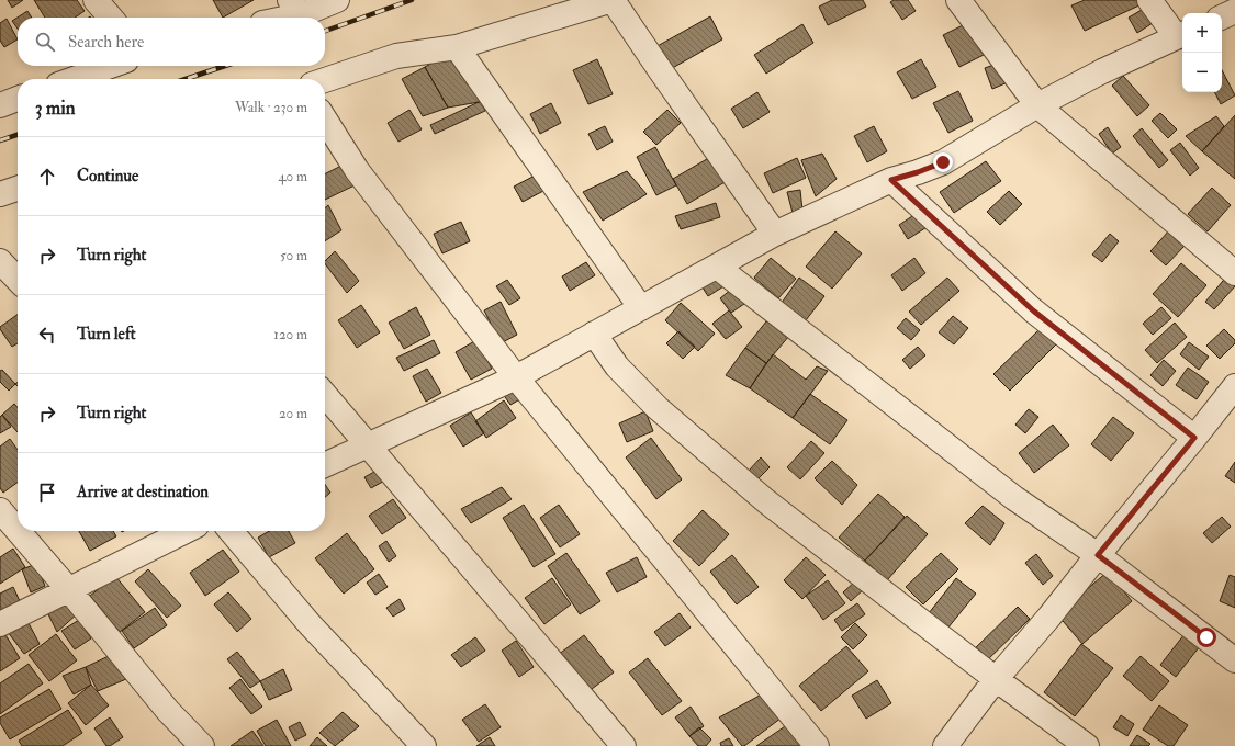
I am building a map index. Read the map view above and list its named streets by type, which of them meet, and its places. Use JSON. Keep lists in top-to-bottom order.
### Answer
{
  "page": {
    "map_buttons": ["+", "−"],
    "search": "Search here",
    "heading": ["3 min", "Walk · 230 m"],
    "list": [
      ["Continue", "40 m"],
      ["Turn right", "50 m"],
      ["Turn left", "120 m"],
      ["Turn right", "20 m"],
      "Arrive at destination"
    ]
  }
}
